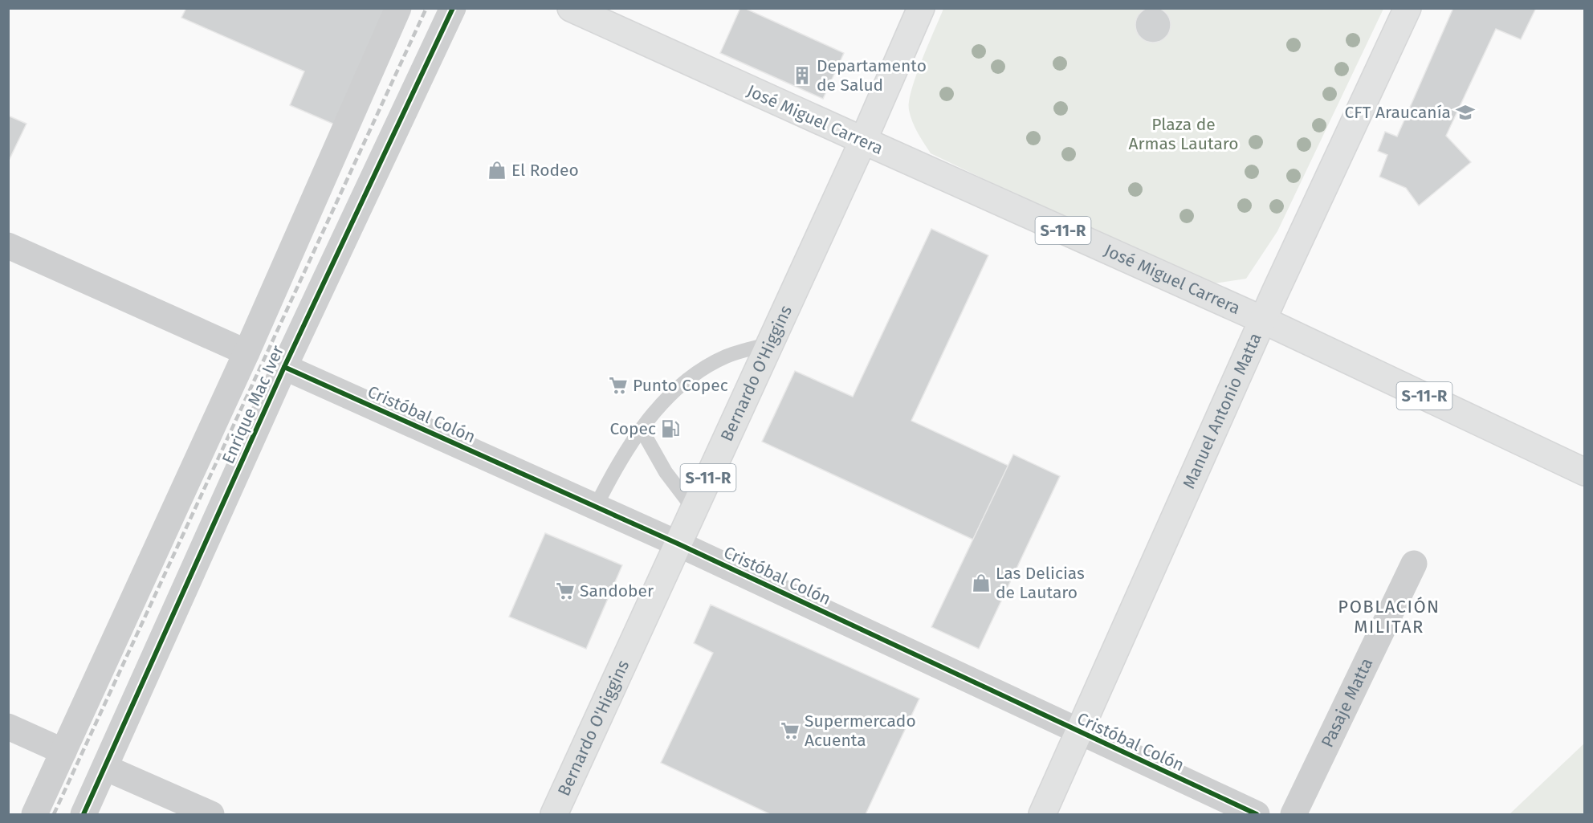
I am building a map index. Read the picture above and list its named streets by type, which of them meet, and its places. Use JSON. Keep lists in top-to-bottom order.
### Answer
{
  "streets": {
    "main road": [
      "José Miguel Carrera",
      "S-11-R",
      "Bernardo O'Higgins",
      "Manuel Antonio Matta"
    ],
    "street": ["Enrique Mac Iver", "Cristóbal Colón", "Pasaje Matta"]
  },
  "crossings": [
    ["José Miguel Carrera", "Bernardo O'Higgins"],
    ["José Miguel Carrera", "Manuel Antonio Matta"],
    ["Bernardo O'Higgins", "Cristóbal Colón"],
    ["Enrique Mac Iver", "Cristóbal Colón"],
    ["Manuel Antonio Matta", "Cristóbal Colón"]
  ],
  "districts": ["POBLACIÓN MILITAR"],
  "parks": ["Plaza de Armas Lautaro"],
  "places": {
    "building": ["Departamento de Salud"],
    "school or university": ["CFT Araucanía"],
    "shop": ["El Rodeo", "Las Delicias de Lautaro"],
    "supermarket": ["Punto Copec", "Sandober", "Supermercado Acuenta"],
    "fuel station": ["Copec"]
  }
}
